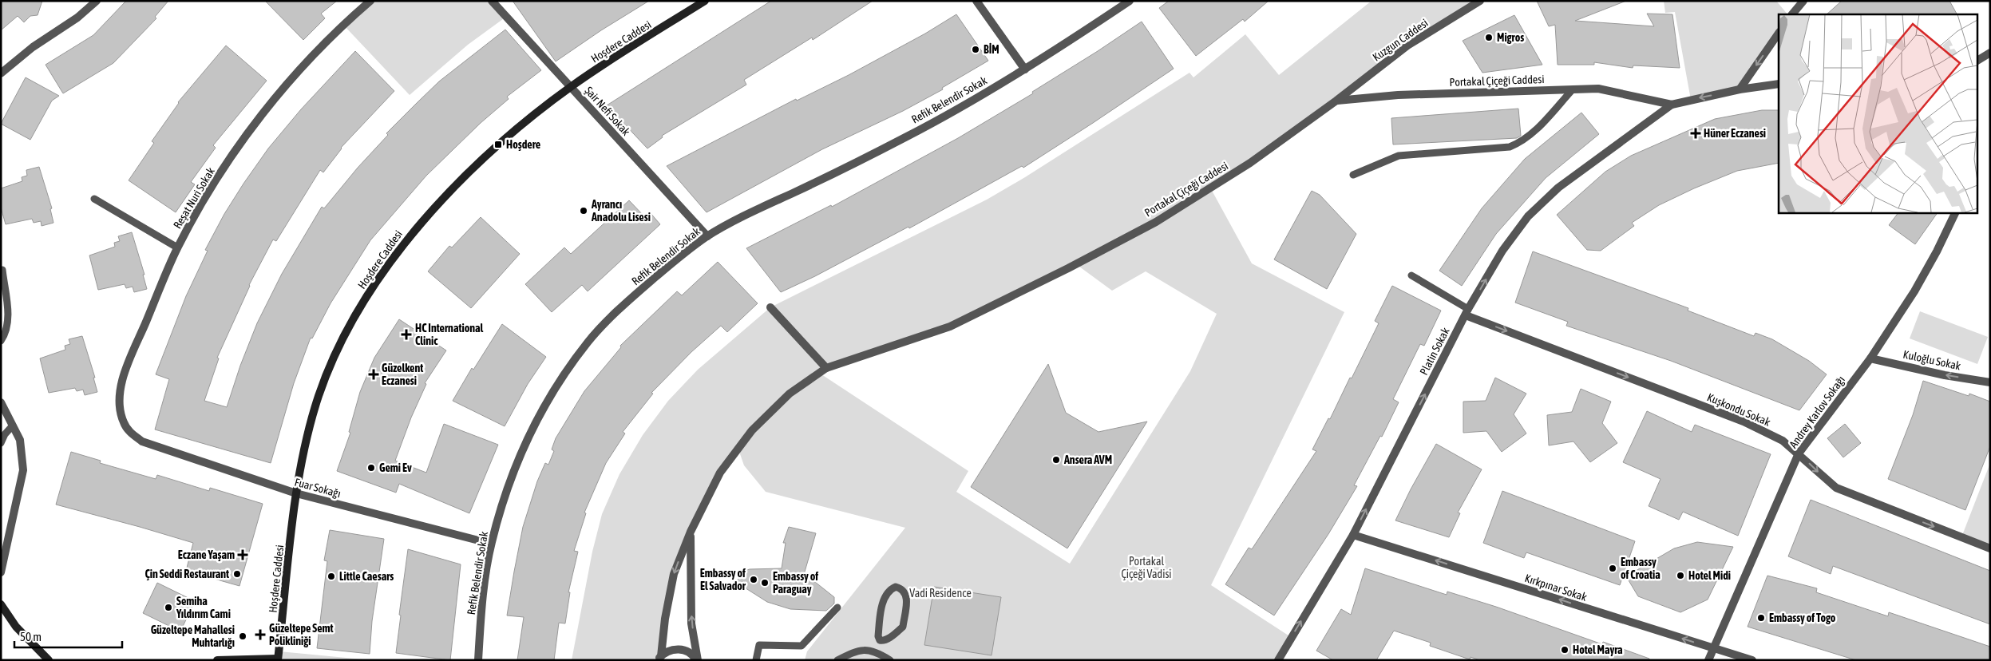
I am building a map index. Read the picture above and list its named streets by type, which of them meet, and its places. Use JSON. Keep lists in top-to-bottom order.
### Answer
{
  "streets": {
    "main road": ["Hoşdere Caddesi"],
    "street": [
      "Kuzgun Caddesi",
      "Portakal Çiçeği Caddesi",
      "Refik Belendir Sokak",
      "Şair Nefi Sokak",
      "Reşat Nuri Sokak",
      "Platin Sokak",
      "Kuloğlu Sokak",
      "Kuşkondu Sokak",
      "Andrey Karlov Sokağı",
      "Fuar Sokağı",
      "Kırkpınar Sokak"
    ]
  },
  "crossings": [
    ["Kuzgun Caddesi", "Portakal Çiçeği Caddesi"],
    ["Hoşdere Caddesi", "Şair Nefi Sokak"],
    ["Hoşdere Caddesi", "Fuar Sokağı"],
    ["Portakal Çiçeği Caddesi", "Platin Sokak"],
    ["Refik Belendir Sokak", "Şair Nefi Sokak"],
    ["Refik Belendir Sokak", "Fuar Sokağı"],
    ["Reşat Nuri Sokak", "Fuar Sokağı"],
    ["Platin Sokak", "Kuşkondu Sokak"],
    ["Platin Sokak", "Kırkpınar Sokak"],
    ["Kuloğlu Sokak", "Andrey Karlov Sokağı"],
    ["Kuşkondu Sokak", "Andrey Karlov Sokağı"],
    ["Andrey Karlov Sokağı", "Kırkpınar Sokak"]
  ],
  "one_way": [
    "Platin Sokak",
    "Kuloğlu Sokak",
    "Kuşkondu Sokak",
    "Kırkpınar Sokak"
  ],
  "parks": ["Portakal Çiçeği Vadisi", "Vadi Residence"],
  "places": {
    "other": [
      "Migros",
      "BİM",
      "Ayrancı Anadolu Lisesi",
      "Ansera AVM",
      "Gemi Ev",
      "Embassy of Croatia",
      "Çin Seddi Restaurant",
      "Hotel Midi",
      "Little Caesars",
      "Embassy of El Salvador",
      "Embassy of Paraguay",
      "Semiha Yıldırım Cami",
      "Embassy of Togo",
      "Güzeltepe Mahallesi Muhtarlığı",
      "Hotel Mayra"
    ],
    "health": [
      "Hüner Eczanesi",
      "HC International Clinic",
      "Güzelkent Eczanesi",
      "Eczane Yaşam",
      "Güzeltepe Semt Polikliniği"
    ],
    "transit": ["Hoşdere"]
  },
  "scale_bar": "50 m"
}
